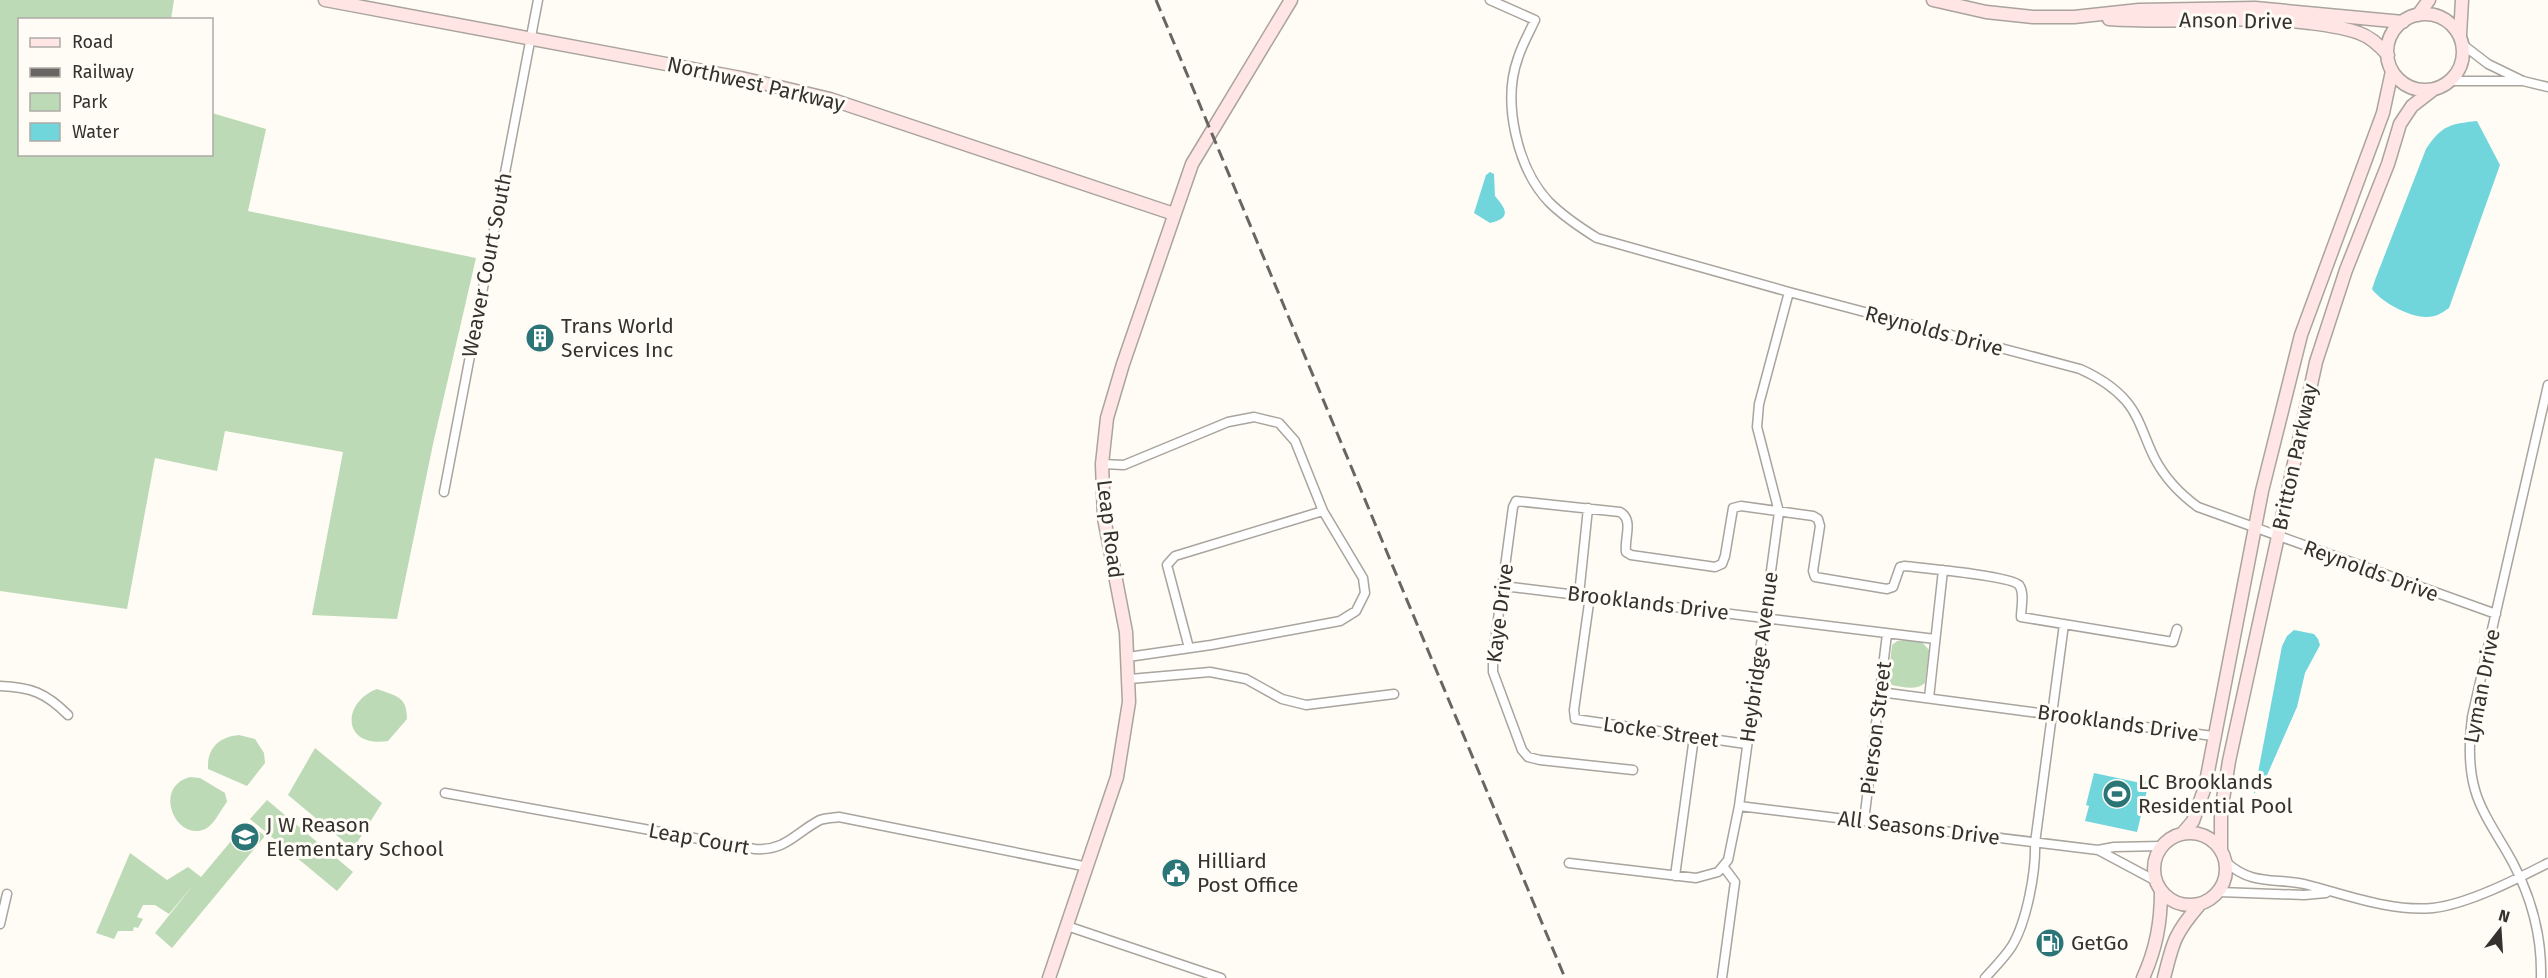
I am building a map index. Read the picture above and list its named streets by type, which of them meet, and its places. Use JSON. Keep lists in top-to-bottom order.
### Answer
{
  "streets": {
    "street": [
      "Anson Drive",
      "Northwest Parkway",
      "Weaver Court South",
      "Reynolds Drive",
      "Britton Parkway",
      "Leap Road",
      "Brooklands Drive",
      "Kaye Drive",
      "Heybridge Avenue",
      "Lyman Drive",
      "Pierson Street",
      "Locke Street",
      "All Seasons Drive",
      "Leap Court"
    ]
  },
  "crossings": [
    ["Anson Drive", "Britton Parkway"],
    ["Northwest Parkway", "Weaver Court South"],
    ["Northwest Parkway", "Leap Road"],
    ["Reynolds Drive", "Britton Parkway"],
    ["Reynolds Drive", "Heybridge Avenue"],
    ["Reynolds Drive", "Lyman Drive"],
    ["Britton Parkway", "Brooklands Drive"],
    ["Britton Parkway", "All Seasons Drive"],
    ["Leap Road", "Leap Court"],
    ["Brooklands Drive", "Kaye Drive"],
    ["Brooklands Drive", "Heybridge Avenue"],
    ["Brooklands Drive", "Pierson Street"],
    ["Brooklands Drive", "Locke Street"],
    ["Heybridge Avenue", "Locke Street"],
    ["Heybridge Avenue", "All Seasons Drive"],
    ["Pierson Street", "All Seasons Drive"]
  ],
  "places": {
    "building": ["Trans World Services Inc"],
    "sports": ["LC Brooklands Residential Pool"],
    "school or university": ["J W Reason Elementary School"],
    "public building": ["Hilliard Post Office"],
    "fuel station": ["GetGo"]
  },
  "legend": [
    "Road",
    "Railway",
    "Park",
    "Water"
  ],
  "north": "top"
}
